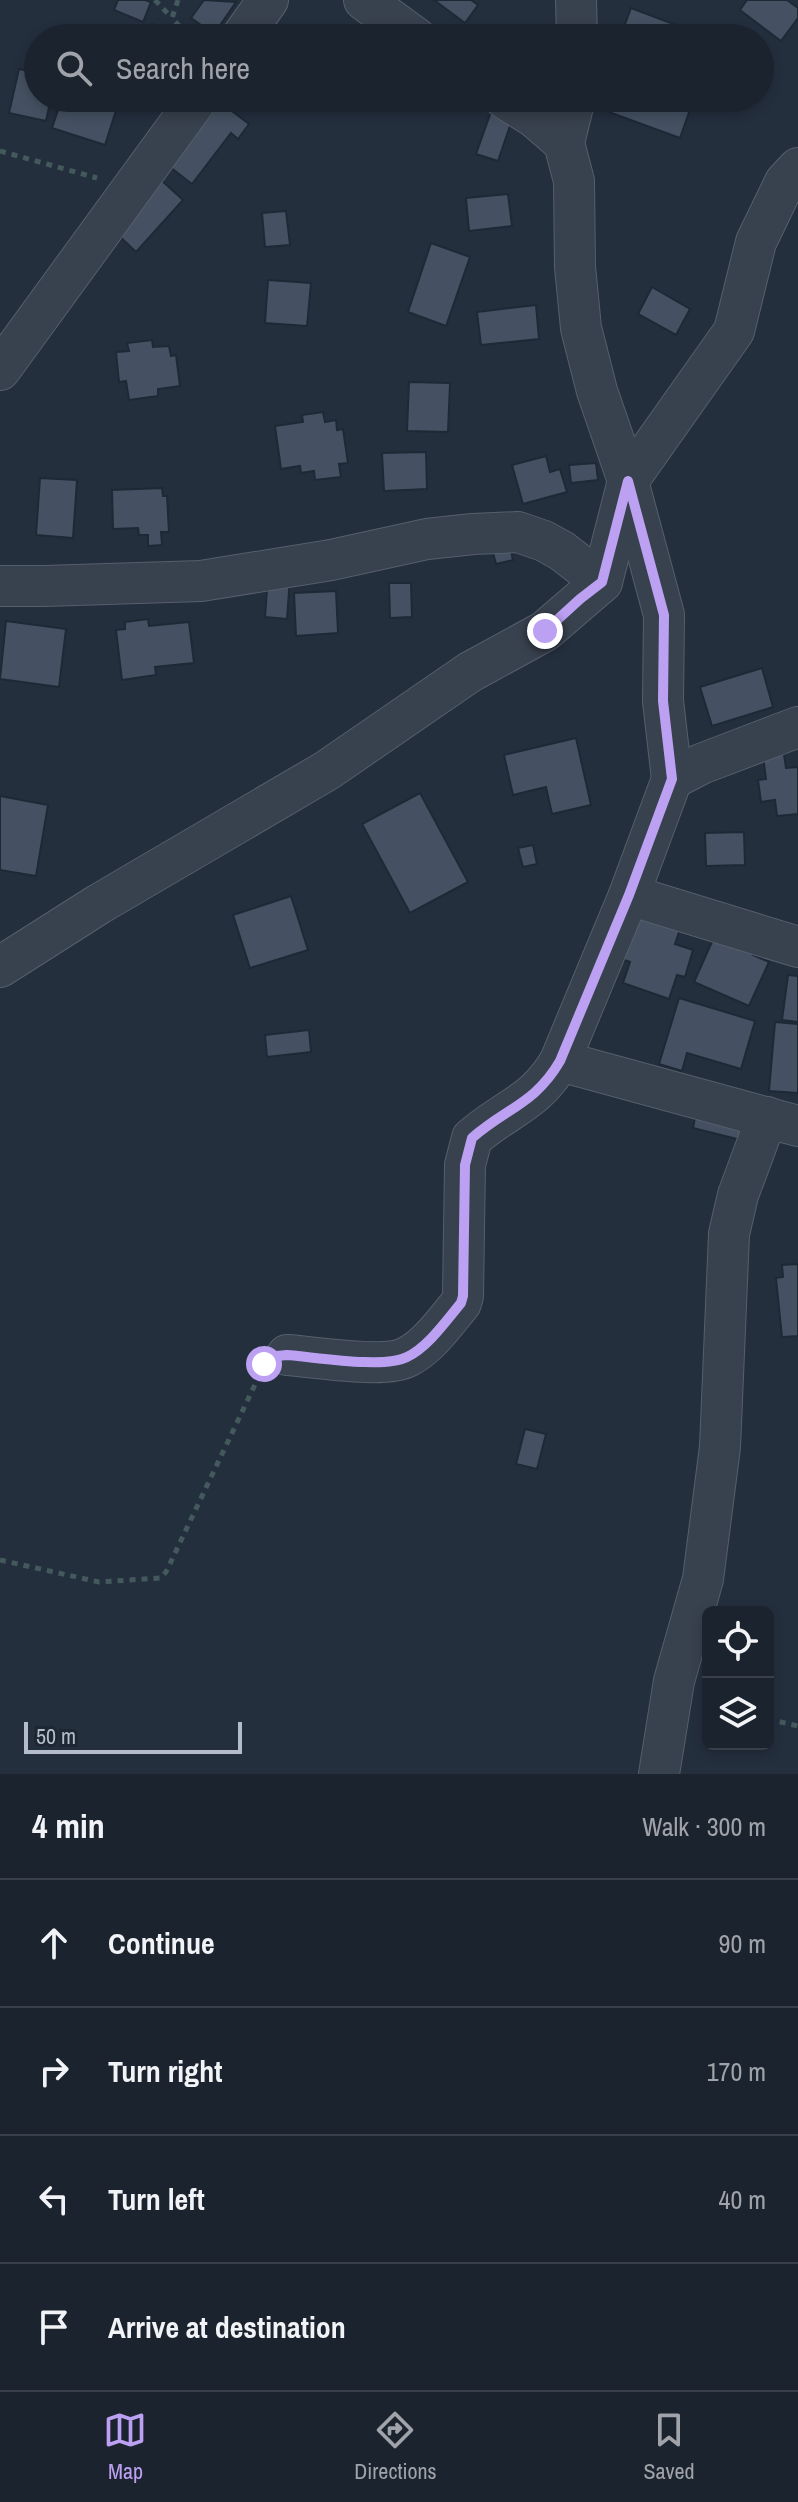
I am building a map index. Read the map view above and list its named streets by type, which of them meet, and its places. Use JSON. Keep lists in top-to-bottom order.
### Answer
{
  "scale_bar": "50 m",
  "page": {
    "search": "Search here",
    "scale": "50 m",
    "heading": ["4 min", "Walk · 300 m"],
    "list": [
      ["Continue", "90 m"],
      ["Turn right", "170 m"],
      ["Turn left", "40 m"],
      "Arrive at destination"
    ],
    "nav": ["Map", "Directions", "Saved"]
  }
}
